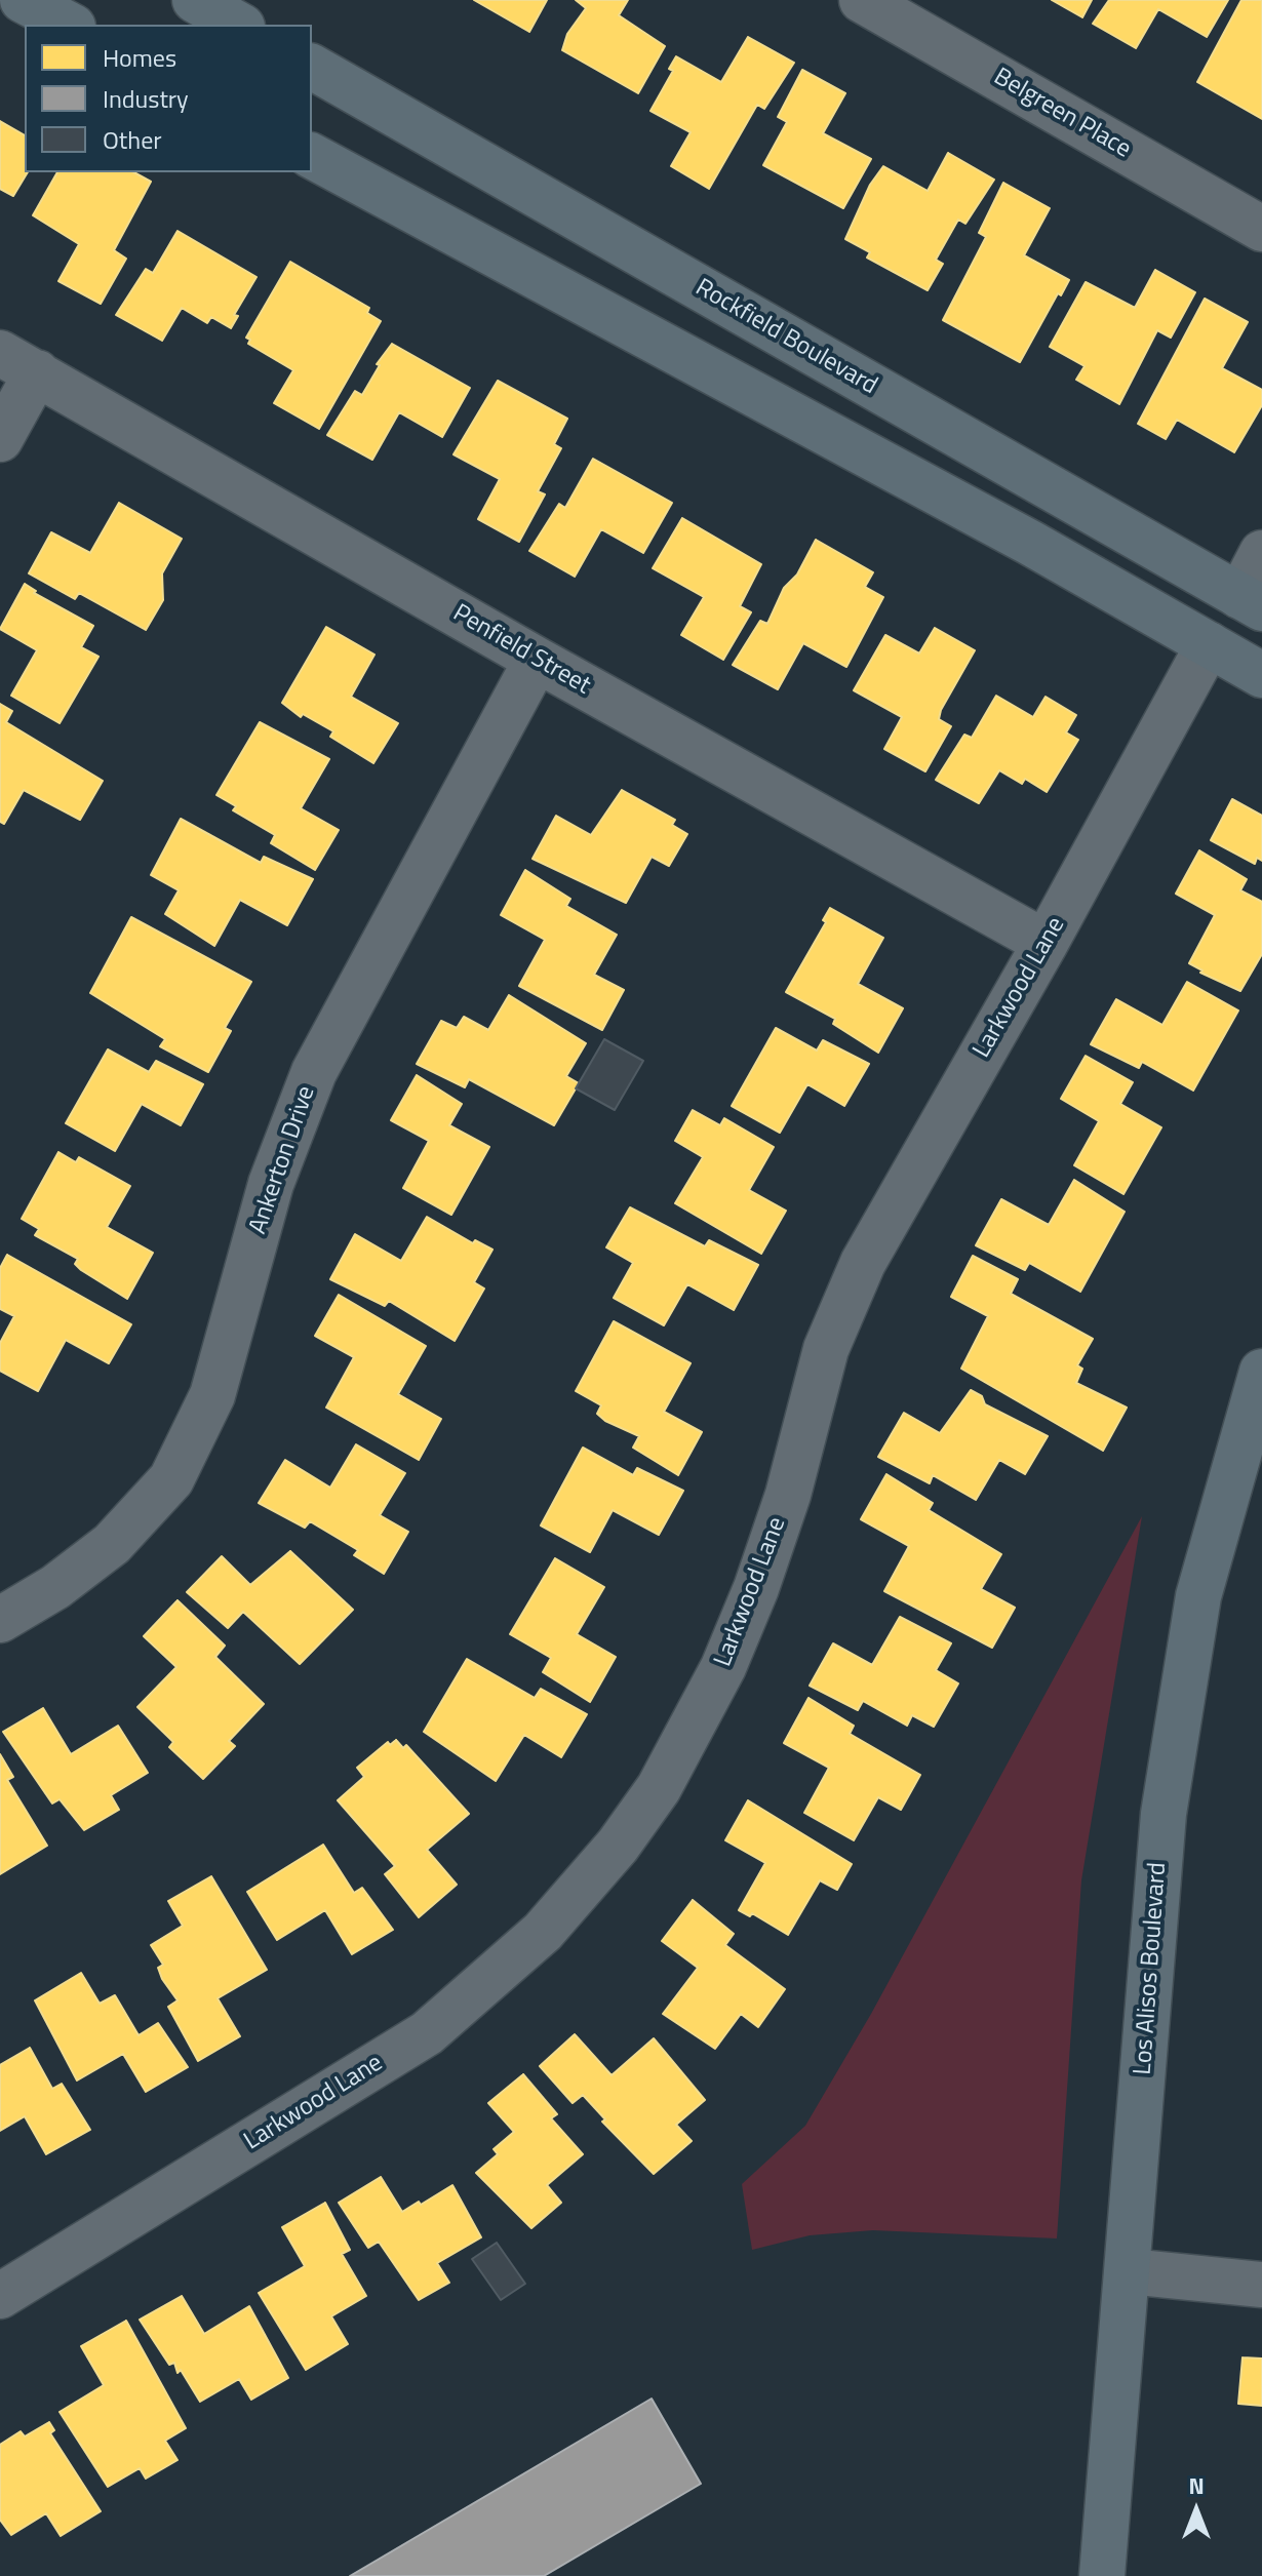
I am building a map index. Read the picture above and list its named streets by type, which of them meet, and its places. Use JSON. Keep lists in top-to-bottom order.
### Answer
{
  "streets": {
    "main road": ["Rockfield Boulevard", "Los Alisos Boulevard"],
    "street": [
      "Belgreen Place",
      "Penfield Street",
      "Larkwood Lane",
      "Ankerton Drive"
    ]
  },
  "crossings": [
    ["Penfield Street", "Larkwood Lane"],
    ["Penfield Street", "Ankerton Drive"]
  ],
  "legend": ["Homes", "Industry", "Other"],
  "north": "top"
}
